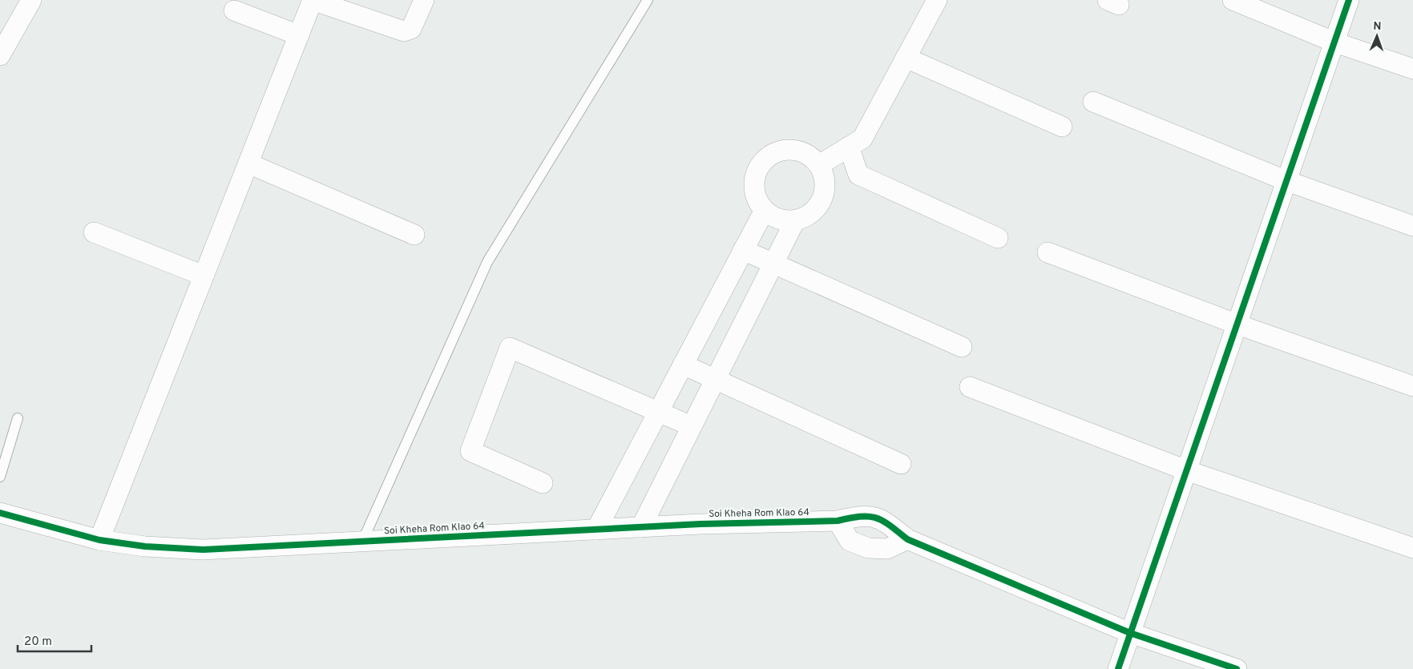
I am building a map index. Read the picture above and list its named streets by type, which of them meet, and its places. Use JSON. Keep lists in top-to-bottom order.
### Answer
{
  "streets": {
    "street": ["Soi Kheha Rom Klao 64"]
  },
  "scale_bar": "20 m",
  "north": "top"
}
